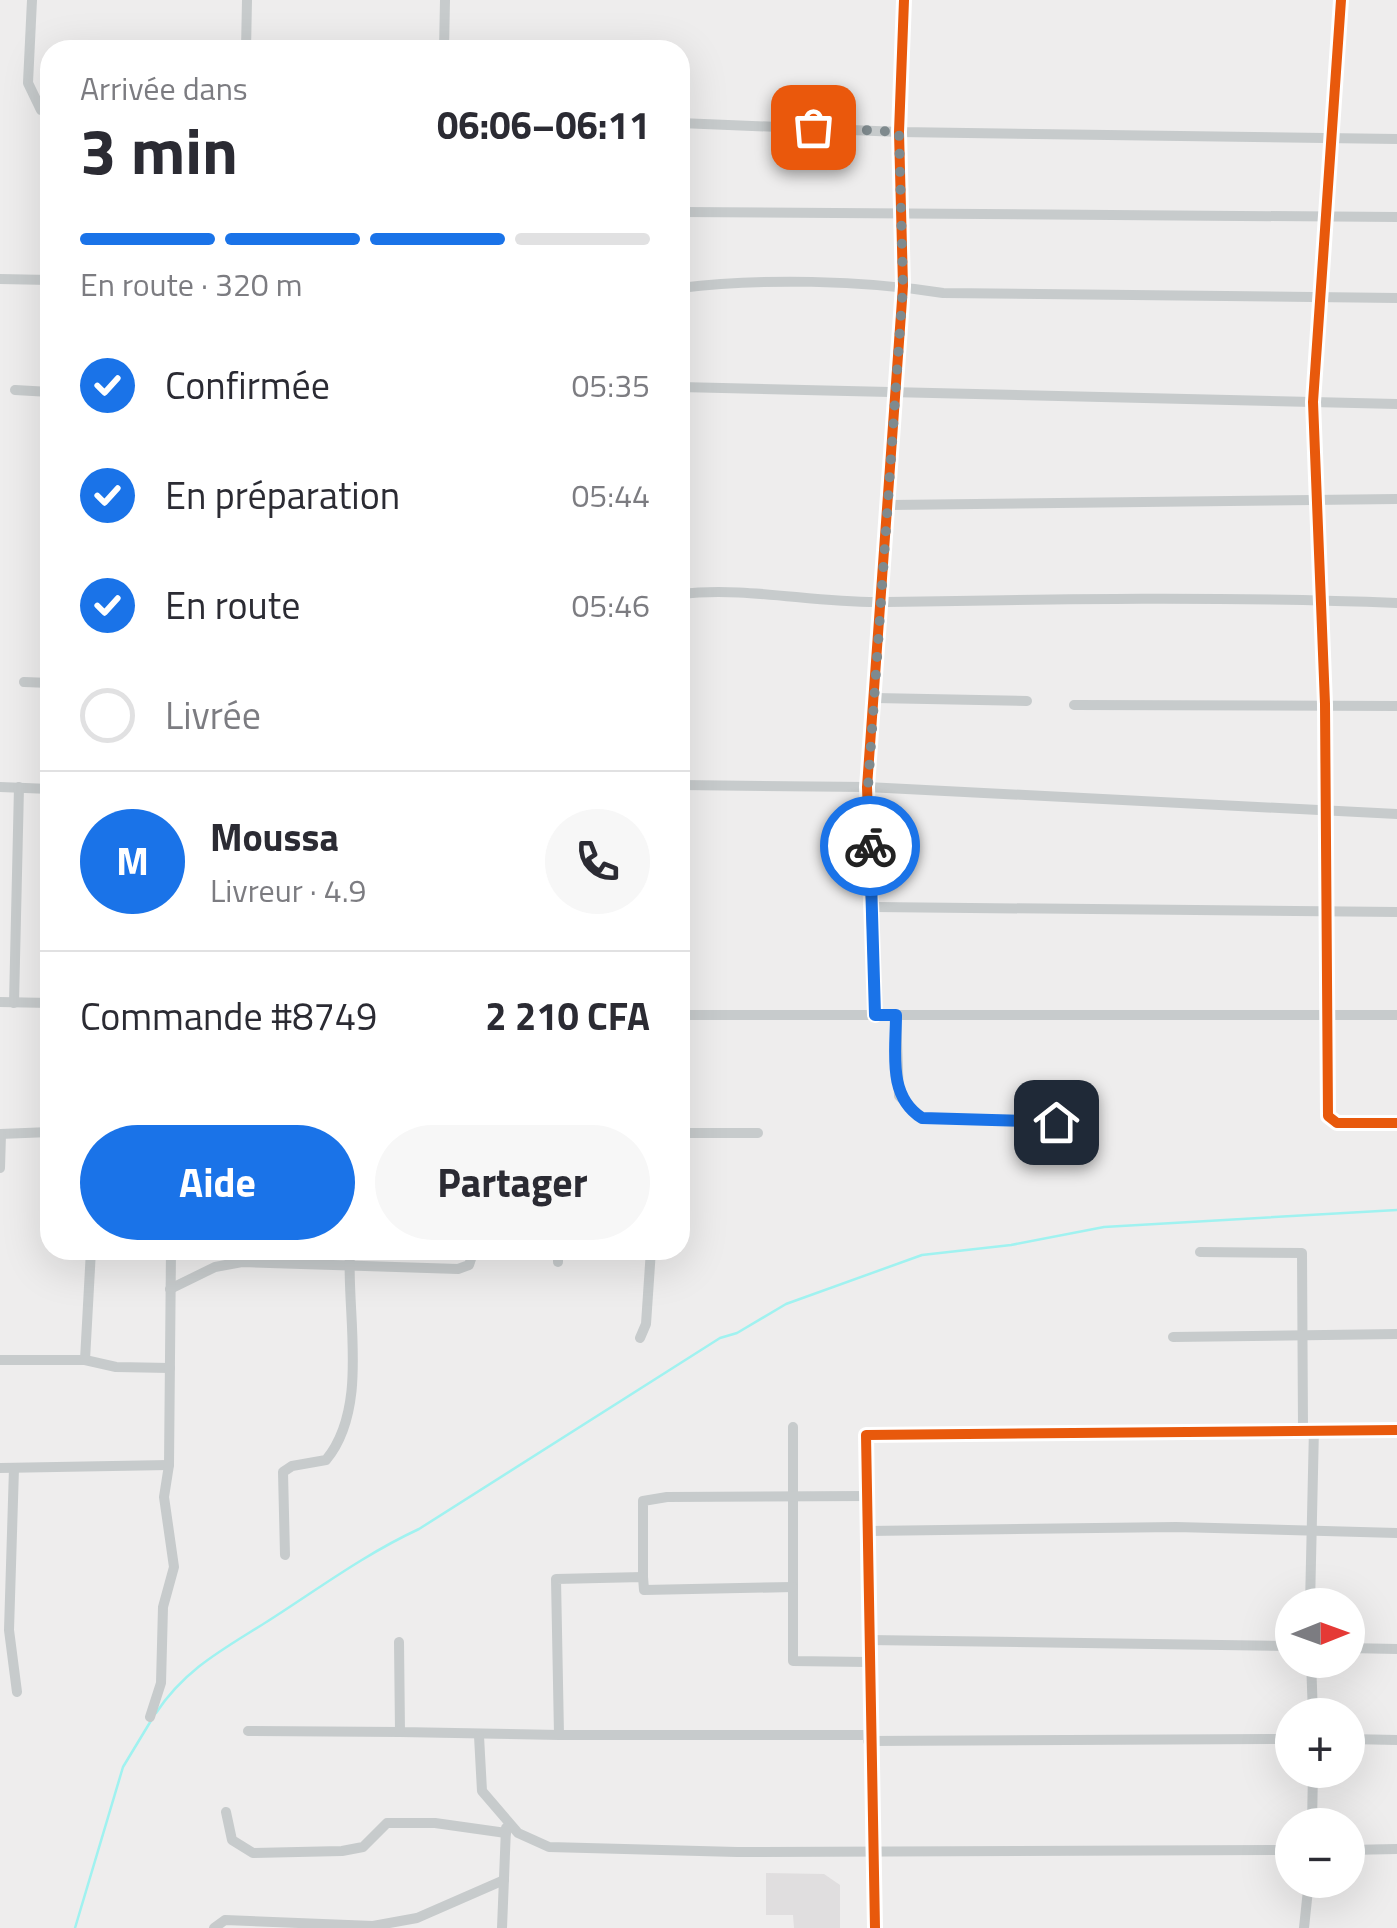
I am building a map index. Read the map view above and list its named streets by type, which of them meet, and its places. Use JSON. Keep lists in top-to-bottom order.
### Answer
{
  "north": "right",
  "page": {
    "heading": ["3 min", "Arrivée dans", "06:06–06:11"],
    "panel": [
      "Moussa",
      "Livreur · 4.9",
      "Commande #8749",
      "2 210 CFA"
    ],
    "bar": "En route · 320 m",
    "list": [
      ["Confirmée", "05:35"],
      ["En préparation", "05:44"],
      ["En route", "05:46"],
      "Livrée"
    ],
    "round": "M",
    "buttons": ["Aide", "Partager"],
    "map_buttons": ["+", "−"]
  }
}
